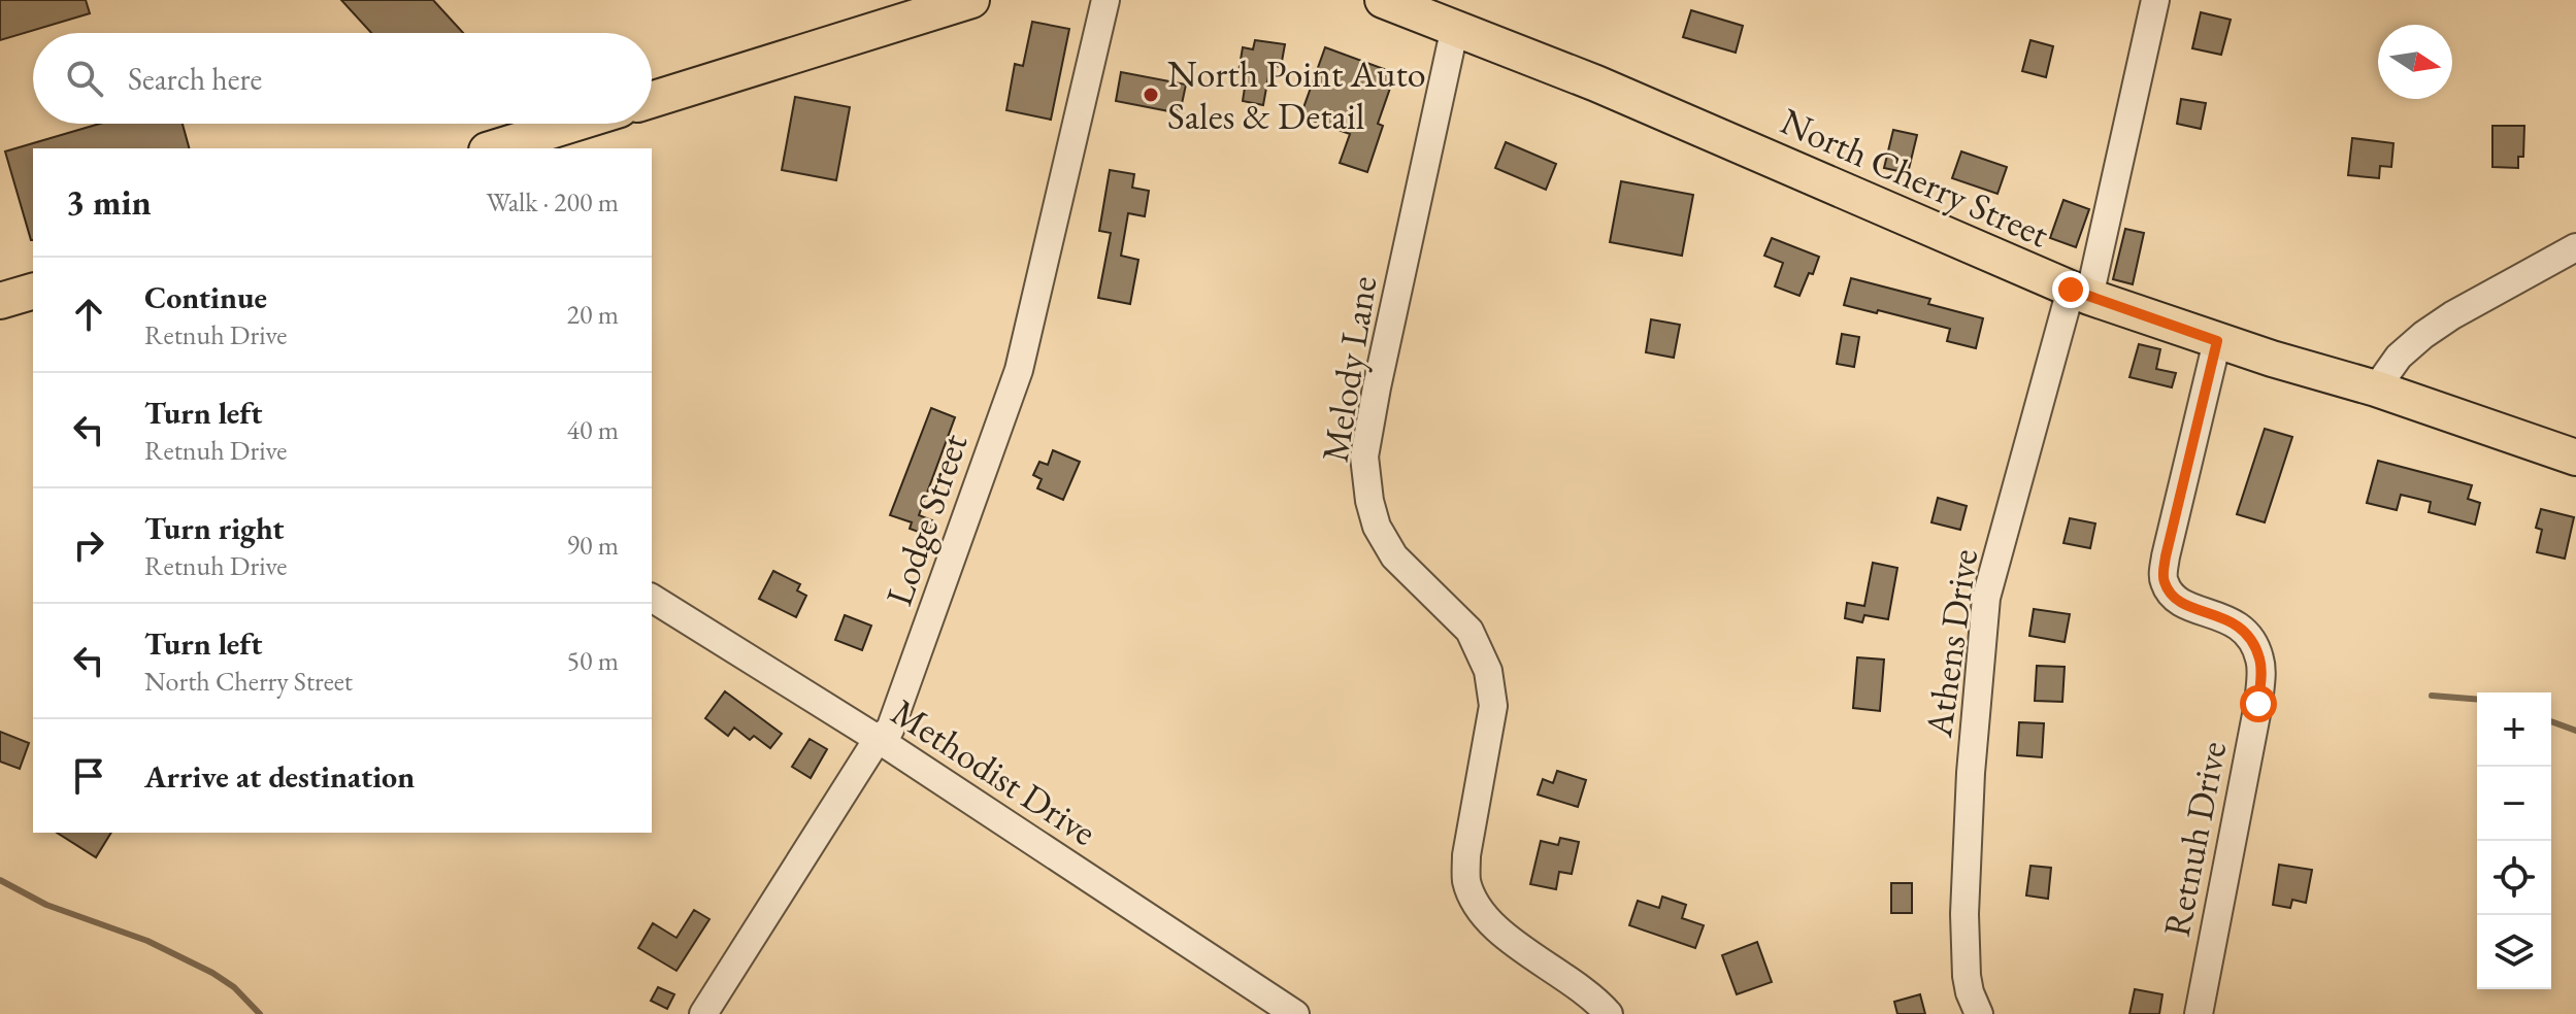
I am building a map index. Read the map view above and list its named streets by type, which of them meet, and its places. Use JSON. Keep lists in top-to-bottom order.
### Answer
{
  "streets": {
    "main road": ["North Cherry Street"],
    "street": [
      "Melody Lane",
      "Lodge Street",
      "Athens Drive",
      "Methodist Drive",
      "Retnuh Drive"
    ]
  },
  "crossings": [
    ["North Cherry Street", "Melody Lane"],
    ["North Cherry Street", "Athens Drive"],
    ["North Cherry Street", "Retnuh Drive"],
    ["Lodge Street", "Methodist Drive"]
  ],
  "places": ["North Point Auto Sales & Detail"],
  "north": "right",
  "page": {
    "search": "Search here",
    "heading": ["3 min", "Walk · 200 m"],
    "list": [
      ["Continue", "Retnuh Drive", "20 m"],
      ["Turn left", "Retnuh Drive", "40 m"],
      ["Turn right", "Retnuh Drive", "90 m"],
      ["Turn left", "North Cherry Street", "50 m"],
      "Arrive at destination"
    ],
    "map_buttons": ["+", "−"]
  }
}
